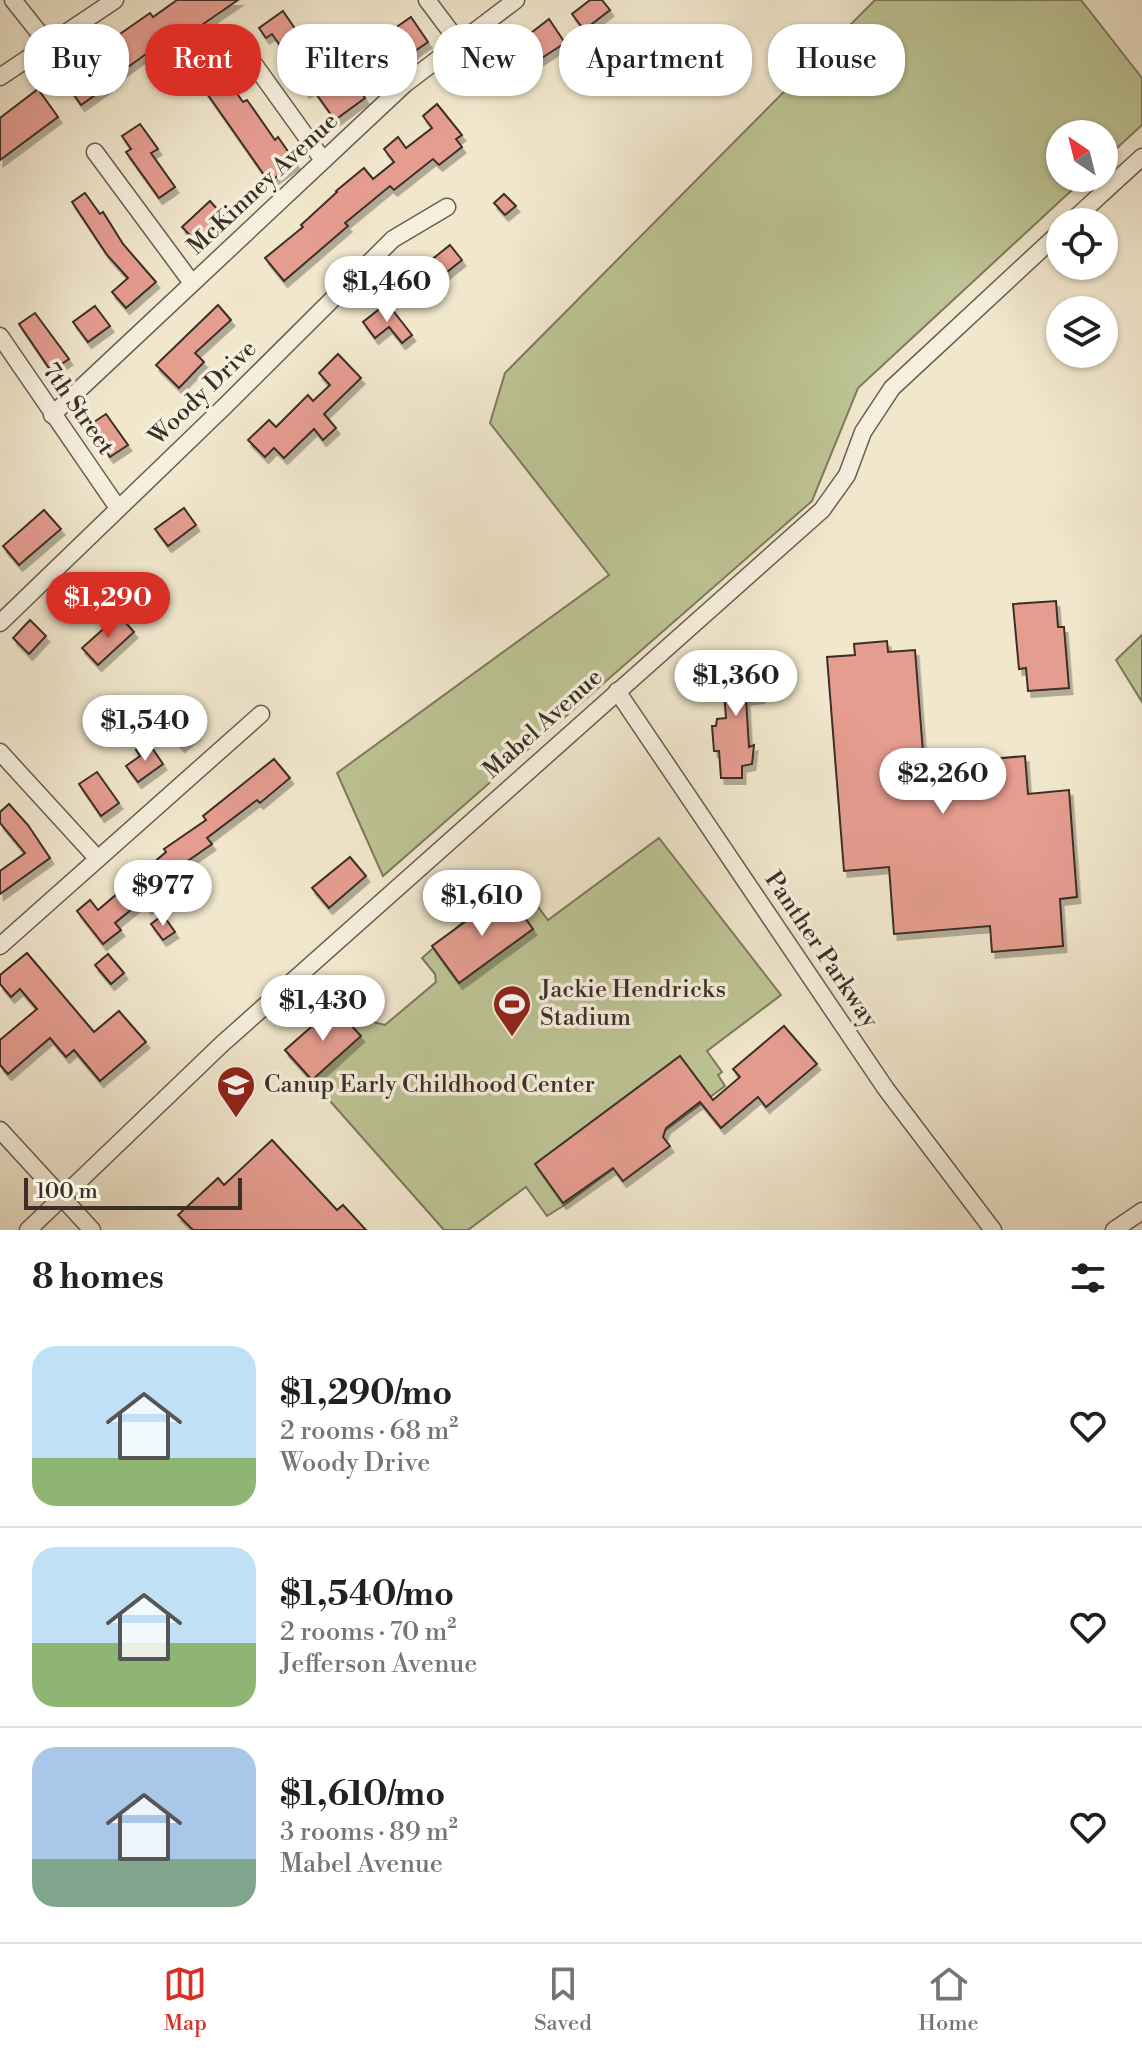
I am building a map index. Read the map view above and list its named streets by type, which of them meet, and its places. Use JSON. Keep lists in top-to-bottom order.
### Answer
{
  "streets": {
    "street": [
      "McKinney Avenue",
      "Woody Drive",
      "7th Street",
      "Mabel Avenue",
      "Panther Parkway"
    ]
  },
  "crossings": [
    ["McKinney Avenue", "7th Street"],
    ["Woody Drive", "7th Street"],
    ["Mabel Avenue", "Panther Parkway"]
  ],
  "places": {
    "sports": ["Jackie Hendricks Stadium"],
    "school or university": ["Canup Early Childhood Center"]
  },
  "scale_bar": "100 m",
  "north": "top left",
  "page": {
    "chip": [
      "Buy",
      "Rent",
      "Filters",
      "New",
      "Apartment",
      "House"
    ],
    "price": [
      "$1,460",
      "$1,290",
      "$1,360",
      "$1,540",
      "$2,260",
      "$977",
      "$1,610",
      "$1,430"
    ],
    "scale": "100 m",
    "heading": "8 homes",
    "list": [
      {
        "name": "$1,290/mo",
        "note": "2 rooms · 68 m² · Woody Drive"
      },
      {
        "name": "$1,540/mo",
        "note": "2 rooms · 70 m² · Jefferson Avenue"
      },
      {
        "name": "$1,610/mo",
        "note": "3 rooms · 89 m² · Mabel Avenue"
      }
    ],
    "tabs": ["Map", "Saved", "Home"]
  }
}
